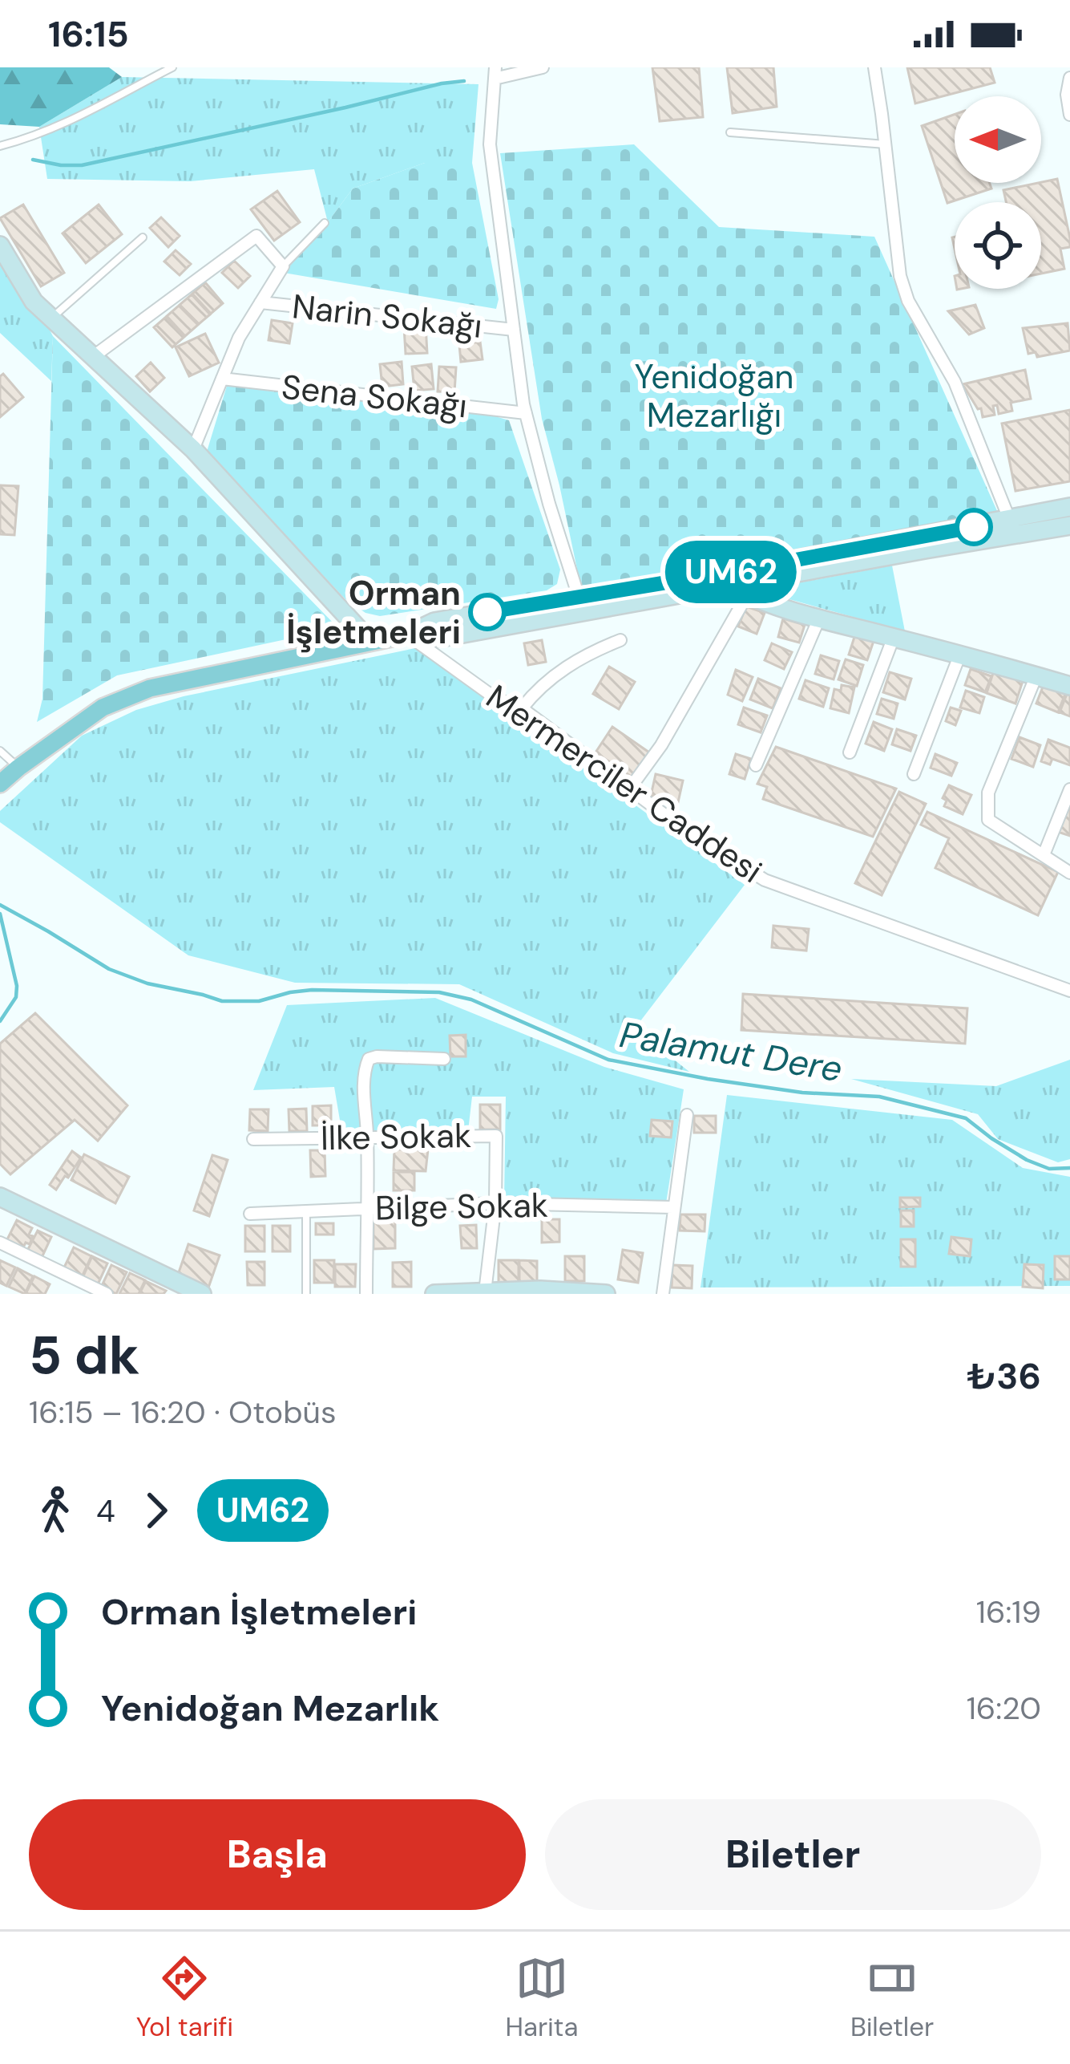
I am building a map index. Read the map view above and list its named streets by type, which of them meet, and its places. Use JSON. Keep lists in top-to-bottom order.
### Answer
{
  "streets": {
    "street": [
      "Narin Sokağı",
      "Sena Sokağı",
      "Mermerciler Caddesi",
      "İlke Sokak",
      "Bilge Sokak"
    ]
  },
  "crossings": [
    ["İlke Sokak", "Bilge Sokak"]
  ],
  "water": ["Palamut Dere"],
  "parks": ["Yenidoğan Mezarlığı"],
  "places": ["Orman İşletmeleri"],
  "lines": ["bus line UM62"],
  "north": "left",
  "page": {
    "status": "16:15",
    "on_map": "UM62",
    "heading": ["5 dk", "16:15 – 16:20 · Otobüs", "₺36"],
    "legs": ["4", "UM62"],
    "list": [
      {
        "name": "Orman İşletmeleri",
        "value": "16:19"
      },
      {
        "name": "Yenidoğan Mezarlık",
        "value": "16:20"
      }
    ],
    "buttons": ["Başla", "Biletler"],
    "tabs": ["Yol tarifi", "Harita", "Biletler"]
  }
}
